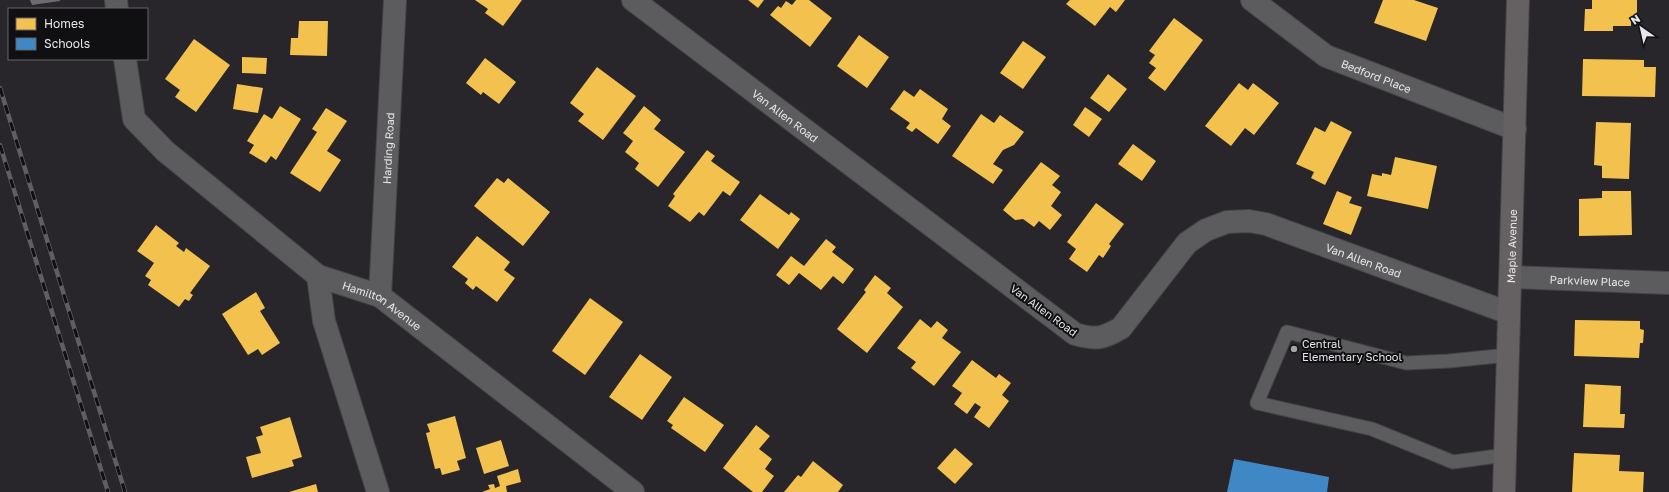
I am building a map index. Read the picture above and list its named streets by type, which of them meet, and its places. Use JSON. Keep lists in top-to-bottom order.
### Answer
{
  "streets": {
    "main road": ["Maple Avenue"],
    "street": [
      "Bedford Place",
      "Van Allen Road",
      "Harding Road",
      "Parkview Place",
      "Hamilton Avenue"
    ]
  },
  "crossings": [
    ["Bedford Place", "Maple Avenue"],
    ["Van Allen Road", "Maple Avenue"],
    ["Harding Road", "Hamilton Avenue"],
    ["Maple Avenue", "Parkview Place"]
  ],
  "places": ["Central Elementary School"],
  "legend": ["Homes", "Schools"],
  "north": "top left"
}
